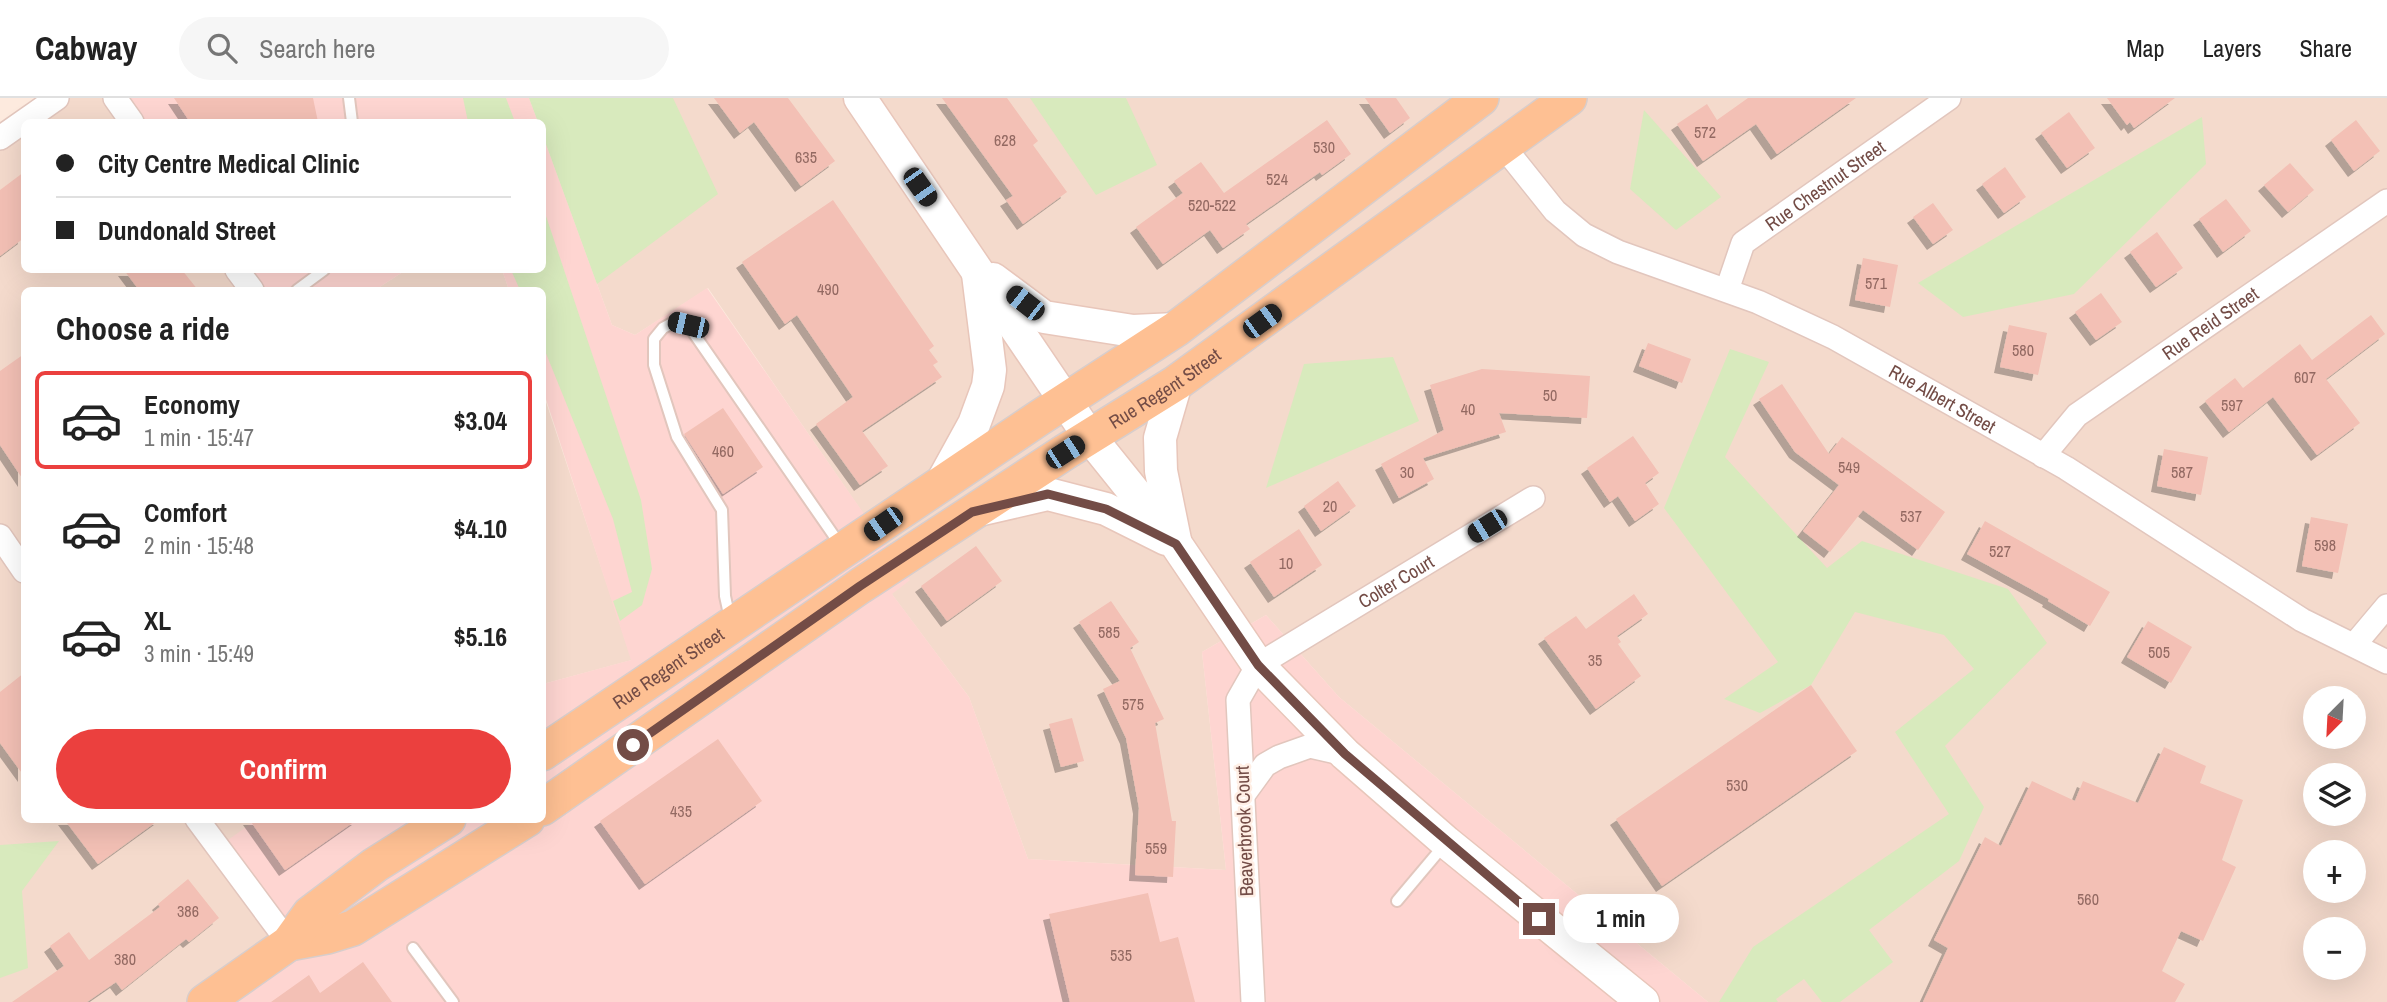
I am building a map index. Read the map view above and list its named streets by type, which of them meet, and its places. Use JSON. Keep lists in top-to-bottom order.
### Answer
{
  "streets": {
    "main road": ["Rue Regent Street"],
    "street": [
      "Rue Chestnut Street",
      "Rue Reid Street",
      "Rue Albert Street",
      "Colter Court",
      "Beaverbrook Court"
    ]
  },
  "crossings": [
    ["Rue Chestnut Street", "Rue Albert Street"],
    ["Rue Reid Street", "Rue Albert Street"],
    ["Rue Regent Street", "Rue Albert Street"],
    ["Colter Court", "Beaverbrook Court"]
  ],
  "house_numbers": [
    "572",
    "628",
    "530",
    "635",
    "524",
    "520-522",
    "571",
    "490",
    "580",
    "607",
    "50",
    "597",
    "40",
    "460",
    "549",
    "30",
    "587",
    "20",
    "537",
    "598",
    "527",
    "10",
    "585",
    "505",
    "35",
    "575",
    "530",
    "435",
    "559",
    "560",
    "386",
    "535",
    "380"
  ],
  "north": "bottom left",
  "page": {
    "header": "Cabway",
    "search": "Search here",
    "nav": ["Map", "Layers", "Share"],
    "banner": ["City Centre Medical Clinic", "Dundonald Street"],
    "heading": "Choose a ride",
    "list": [
      {
        "name": "Economy",
        "note": "1 min · 15:47",
        "value": "$3.04"
      },
      {
        "name": "Comfort",
        "note": "2 min · 15:48",
        "value": "$4.10"
      },
      {
        "name": "XL",
        "note": "3 min · 15:49",
        "value": "$5.16"
      }
    ],
    "map_buttons": ["+", "−"],
    "buttons": "Confirm",
    "bubble": "1 min"
  }
}
